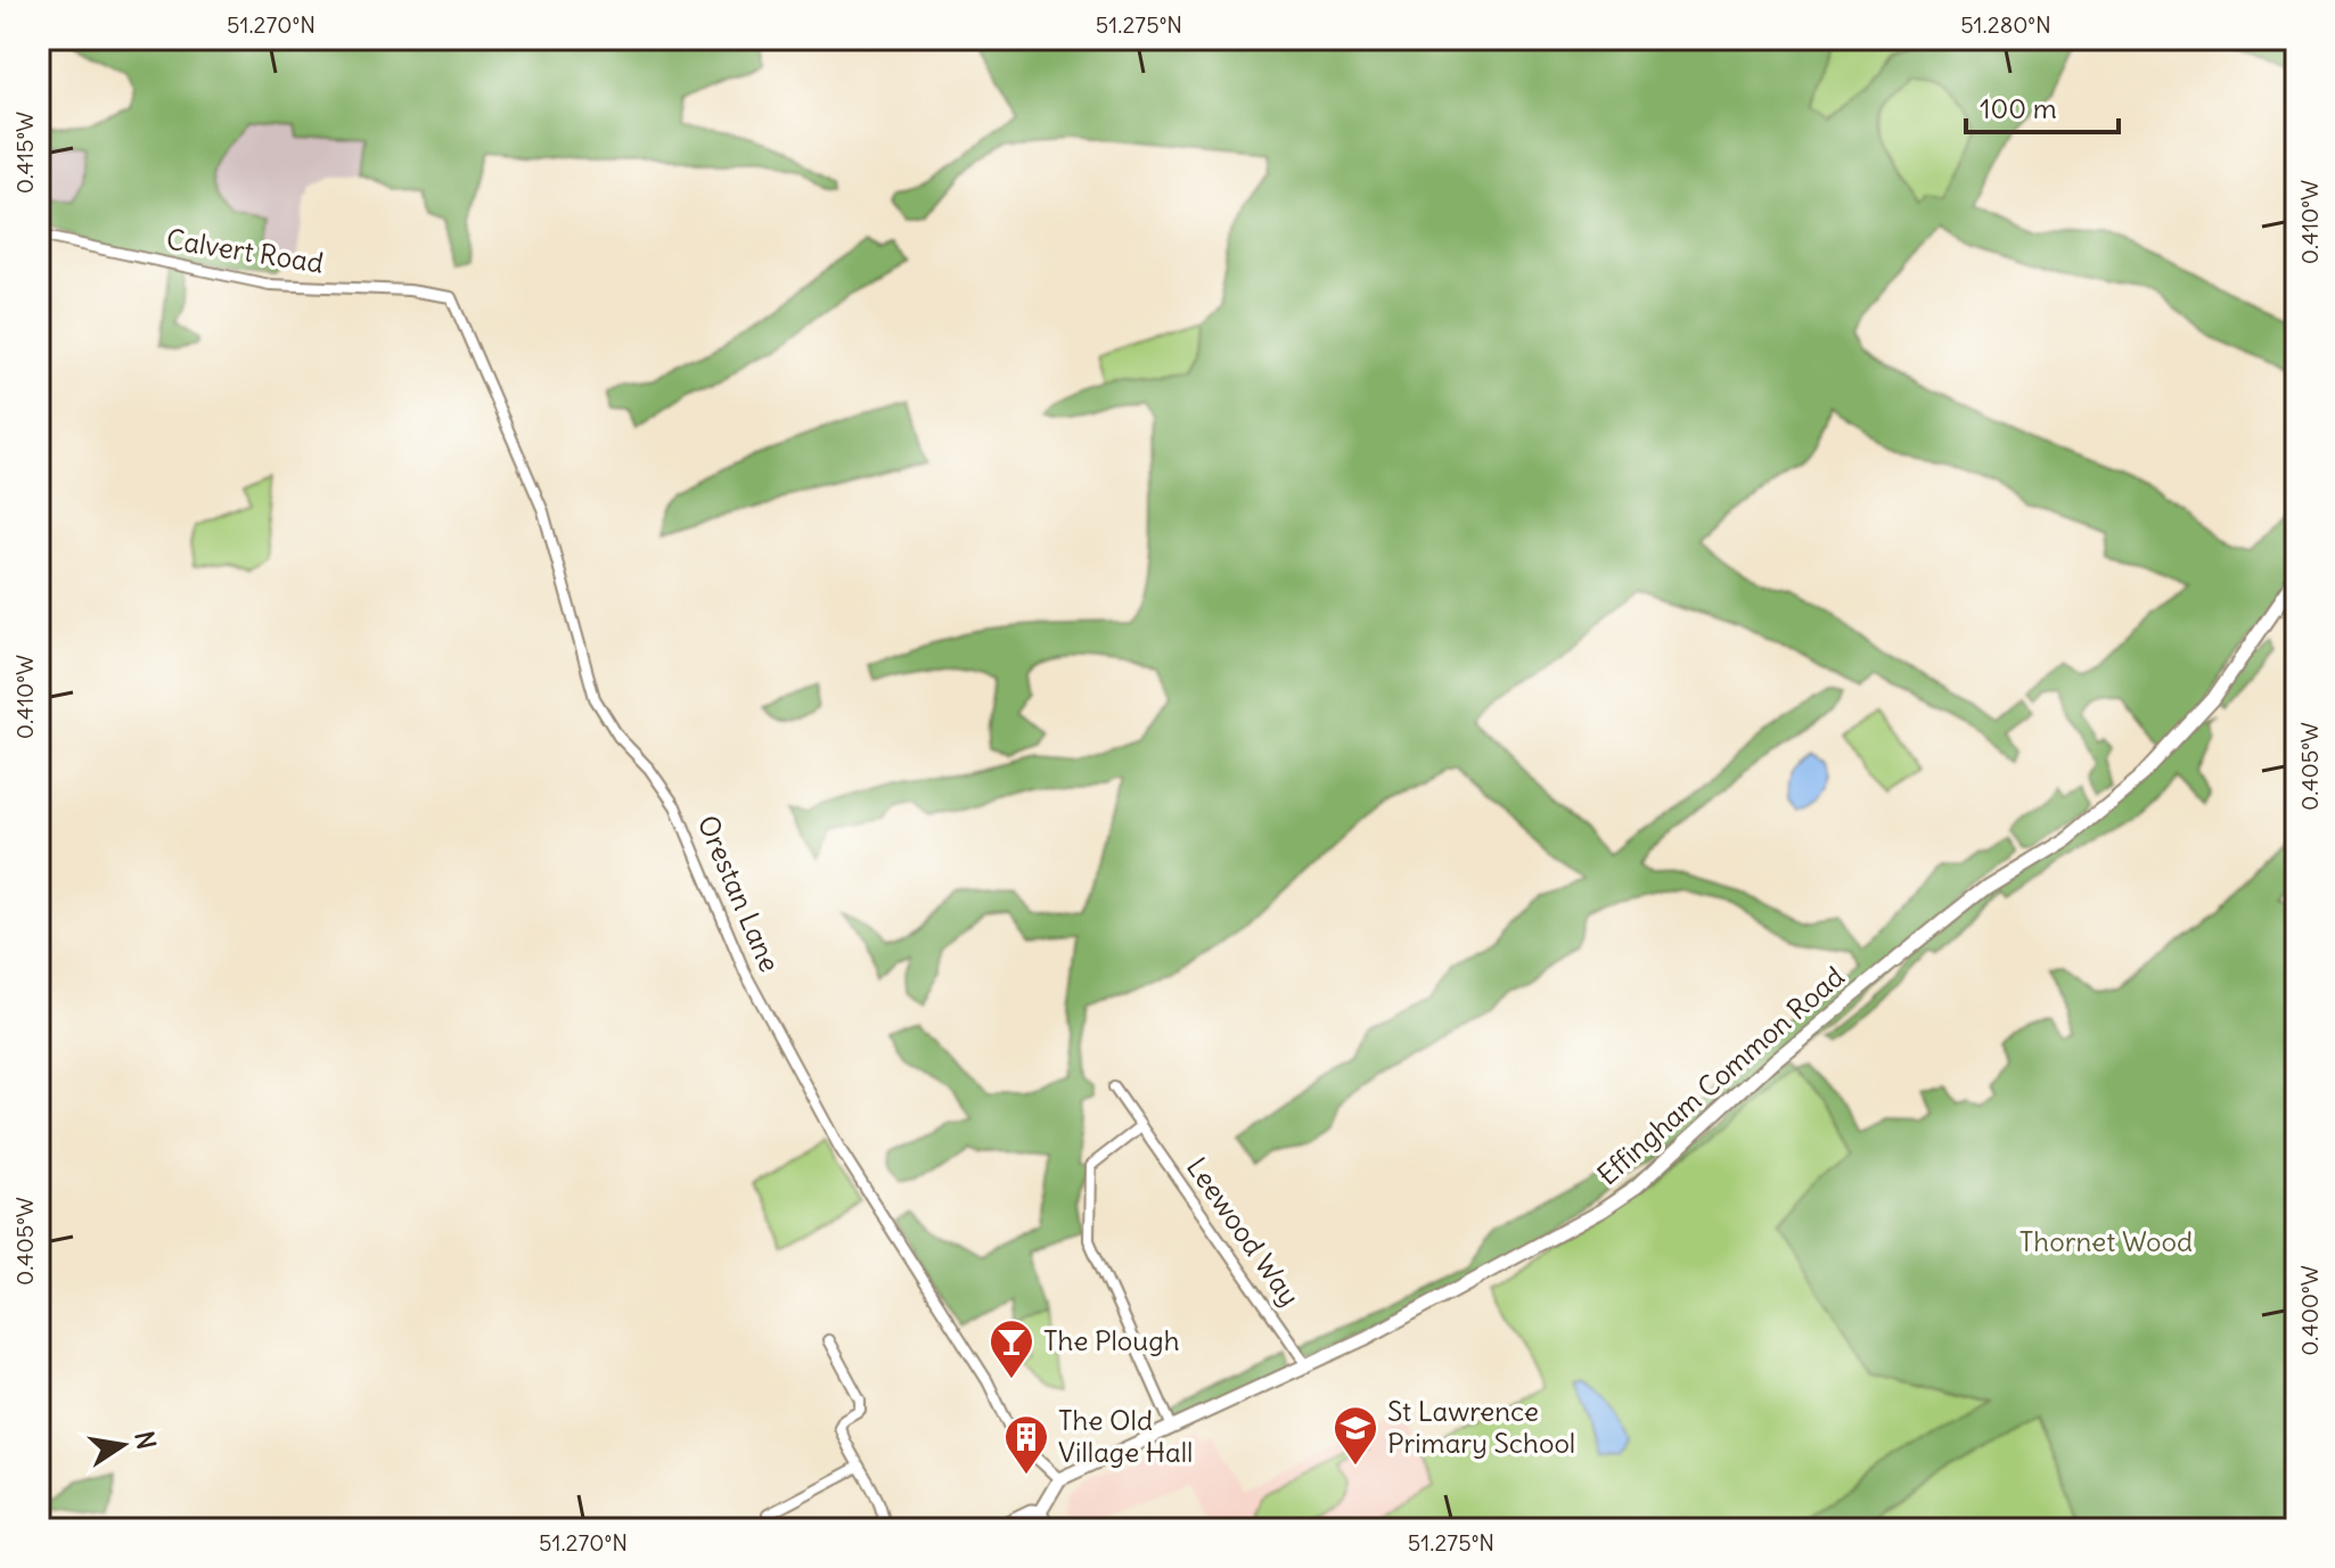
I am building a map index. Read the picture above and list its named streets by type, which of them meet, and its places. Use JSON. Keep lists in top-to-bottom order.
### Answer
{
  "streets": {
    "street": [
      "Calvert Road",
      "Orestan Lane",
      "Effingham Common Road",
      "Leewood Way"
    ]
  },
  "crossings": [
    ["Calvert Road", "Orestan Lane"],
    ["Orestan Lane", "Effingham Common Road"],
    ["Effingham Common Road", "Leewood Way"]
  ],
  "parks": ["Thornet Wood"],
  "places": {
    "bar": ["The Plough"],
    "school or university": ["St Lawrence Primary School"],
    "building": ["The Old Village Hall"]
  },
  "scale_bar": "100 m",
  "north": "right",
  "coordinates": [
    "51.270°N",
    "51.275°N",
    "51.280°N",
    "0.415°W",
    "0.410°W",
    "0.405°W",
    "0.400°W"
  ]
}
